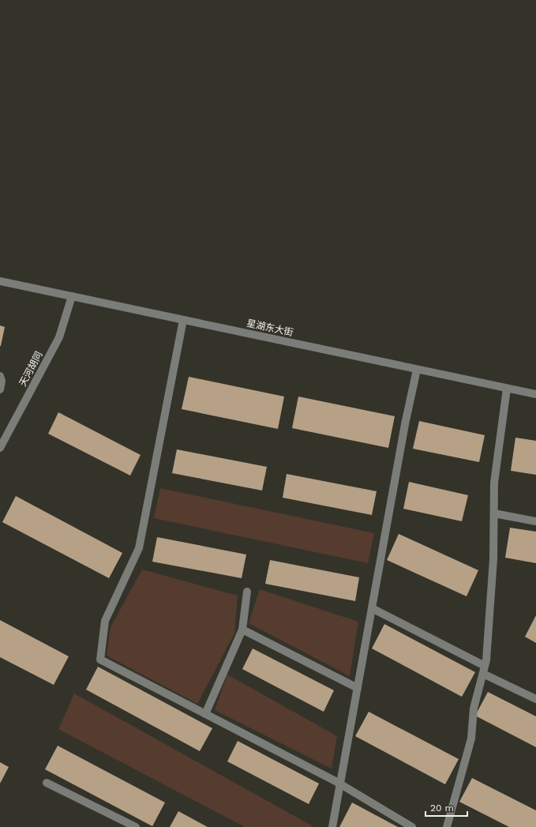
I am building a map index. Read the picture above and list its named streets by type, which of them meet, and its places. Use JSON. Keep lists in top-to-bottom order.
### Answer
{
  "streets": {
    "street": ["星湖东大街", "天河胡同"]
  },
  "crossings": [
    ["星湖东大街", "天河胡同"]
  ],
  "scale_bar": "20 m"
}
